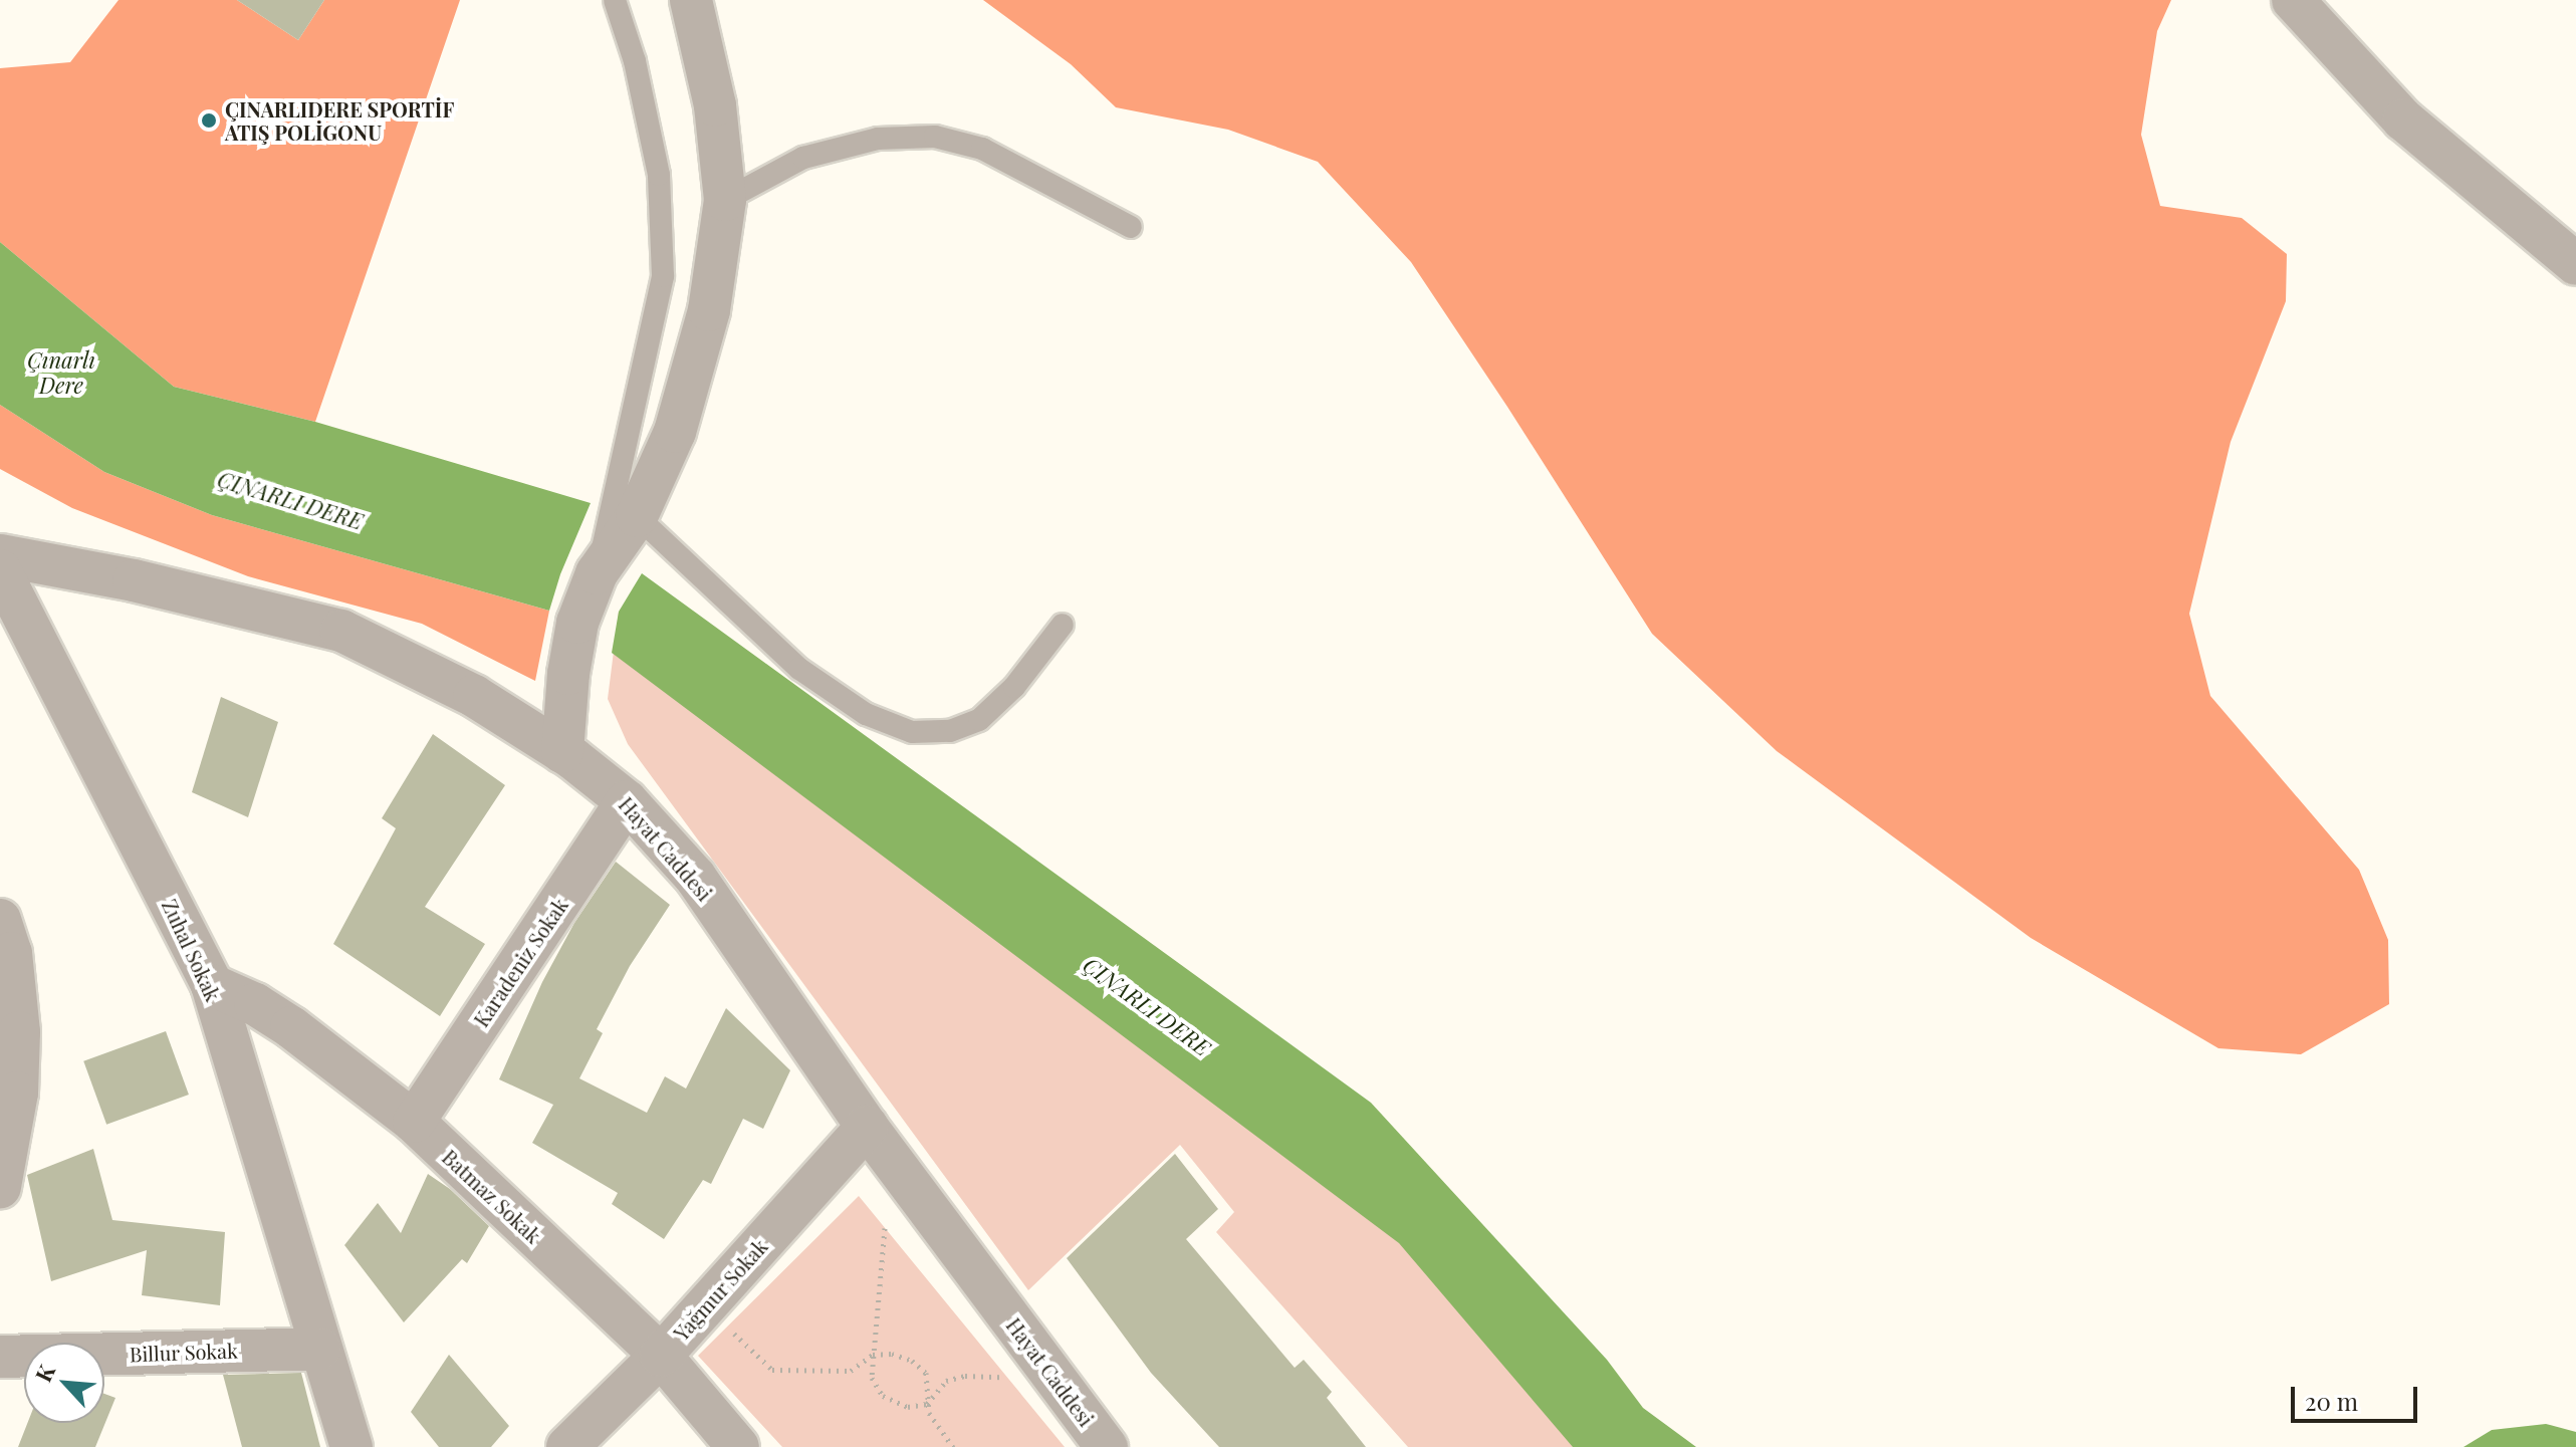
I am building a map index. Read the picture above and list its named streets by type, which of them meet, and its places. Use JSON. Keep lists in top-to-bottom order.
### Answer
{
  "streets": {
    "street": [
      "Hayat Caddesi",
      "Zuhal Sokak",
      "Karadeniz Sokak",
      "Batmaz Sokak",
      "Yağmur Sokak",
      "Billur Sokak"
    ]
  },
  "crossings": [
    ["Hayat Caddesi", "Karadeniz Sokak"],
    ["Hayat Caddesi", "Yağmur Sokak"],
    ["Zuhal Sokak", "Batmaz Sokak"],
    ["Zuhal Sokak", "Billur Sokak"],
    ["Karadeniz Sokak", "Batmaz Sokak"],
    ["Batmaz Sokak", "Yağmur Sokak"]
  ],
  "water": ["Çınarlı Dere", "ÇINARLI DERE"],
  "places": ["ÇINARLIDERE SPORTİF ATIŞ POLİGONU"],
  "scale_bar": "20 m",
  "north": "top left"
}
